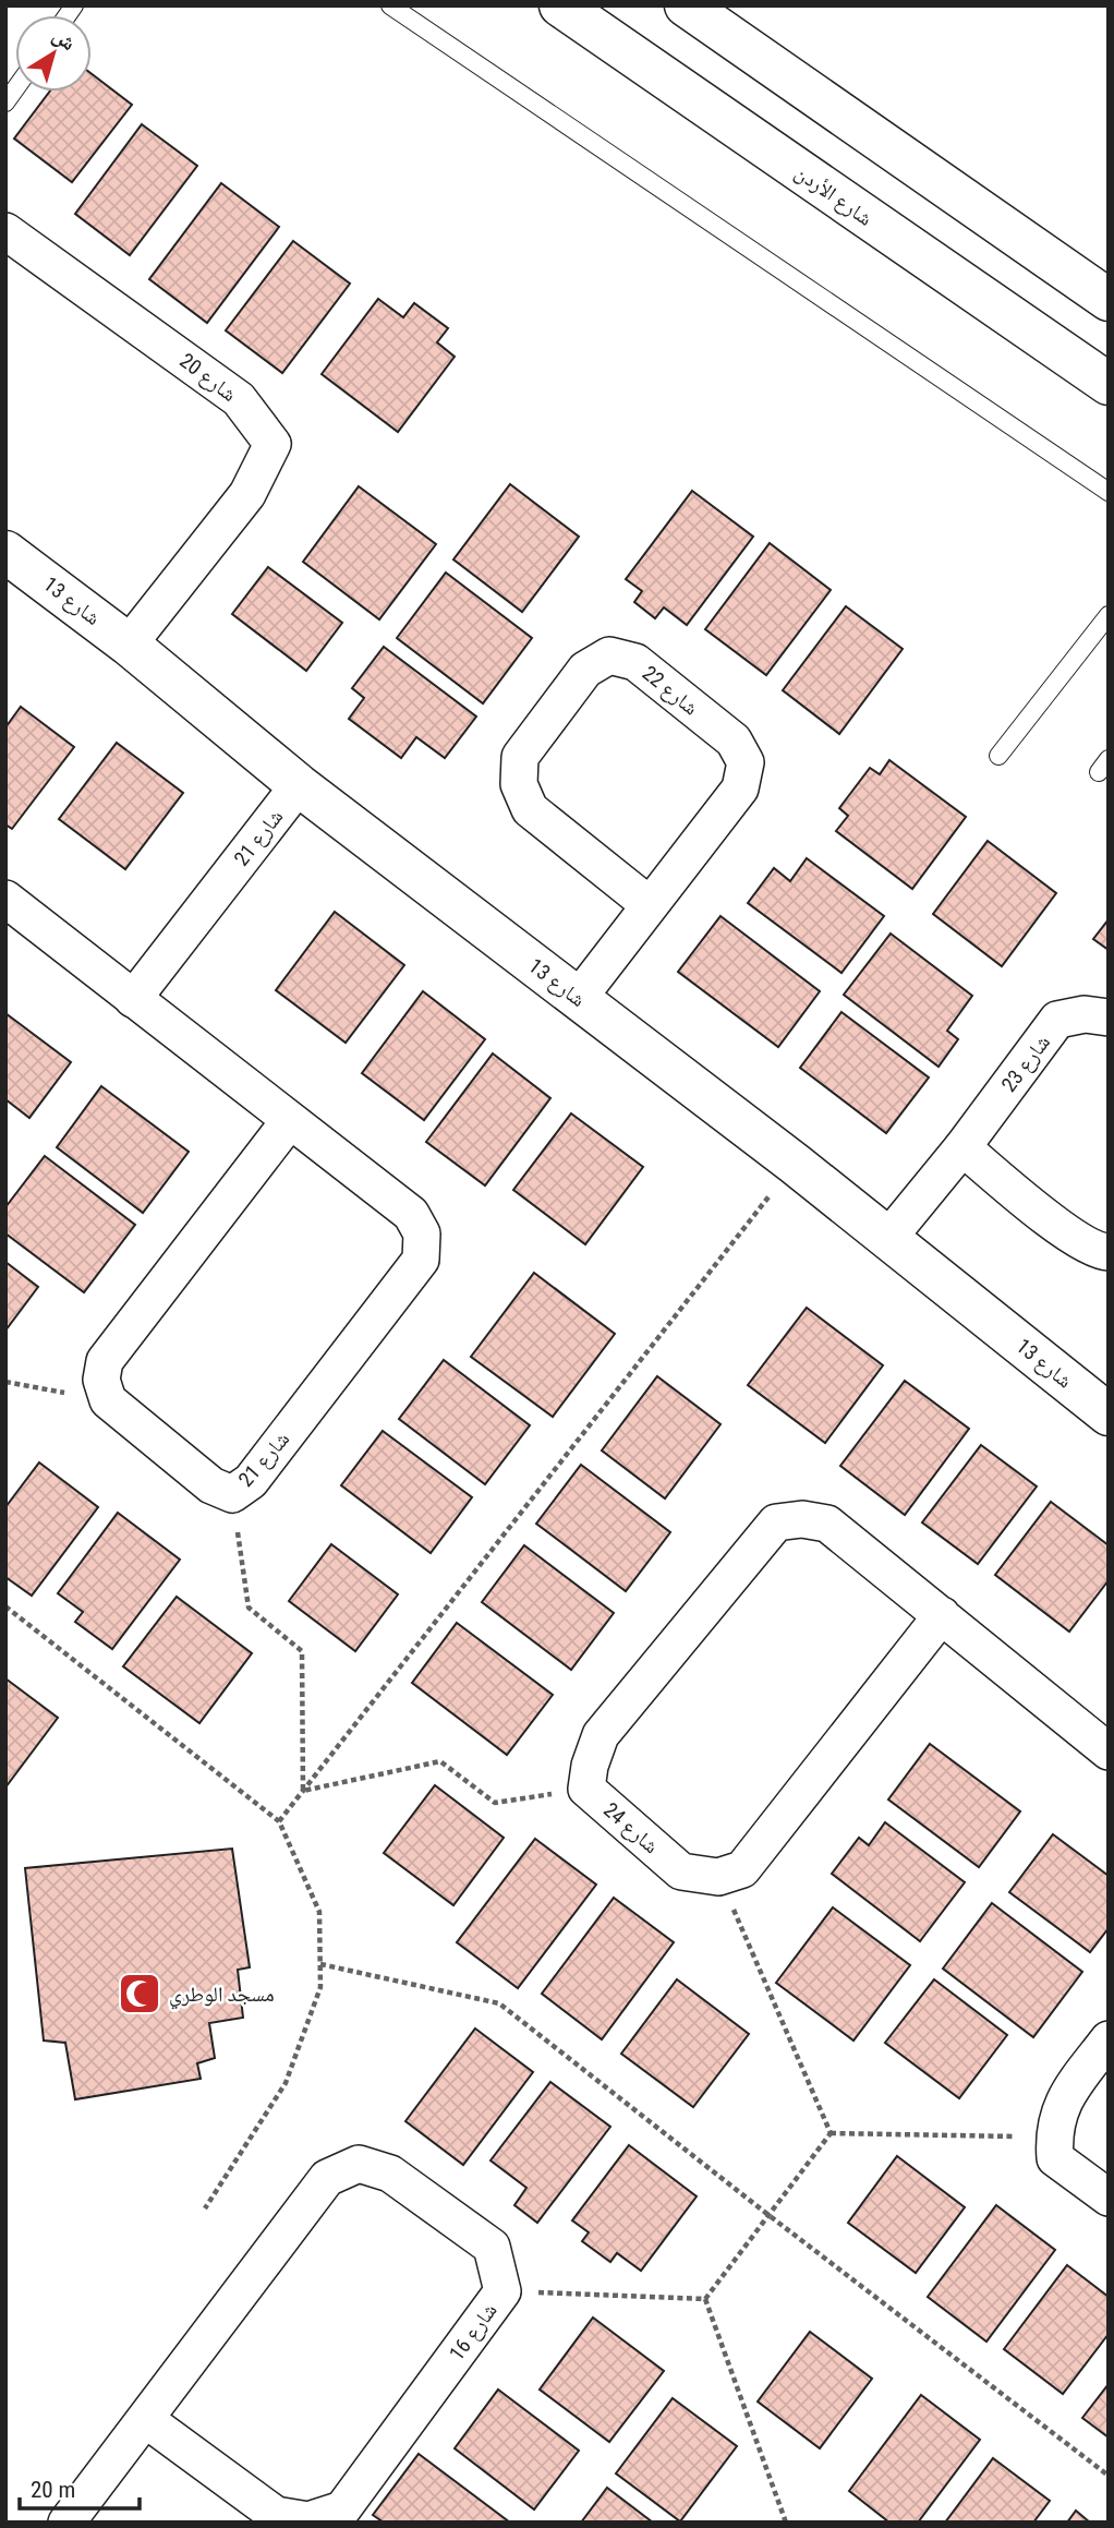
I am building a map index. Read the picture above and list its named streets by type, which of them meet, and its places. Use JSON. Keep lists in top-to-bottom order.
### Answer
{
  "streets": {
    "street": [
      "شارع الأردن",
      "شارع 20",
      "شارع 13",
      "شارع 22",
      "شارع 21",
      "23 شارع",
      "شارع 24",
      "شارع 16"
    ]
  },
  "crossings": [
    ["شارع 20", "شارع 13"],
    ["شارع 13", "شارع 22"],
    ["شارع 13", "شارع 21"],
    ["شارع 13", "23 شارع"]
  ],
  "places": {
    "mosque": ["مسجد الوطري"]
  },
  "scale_bar": "20 m",
  "north": "top right"
}
